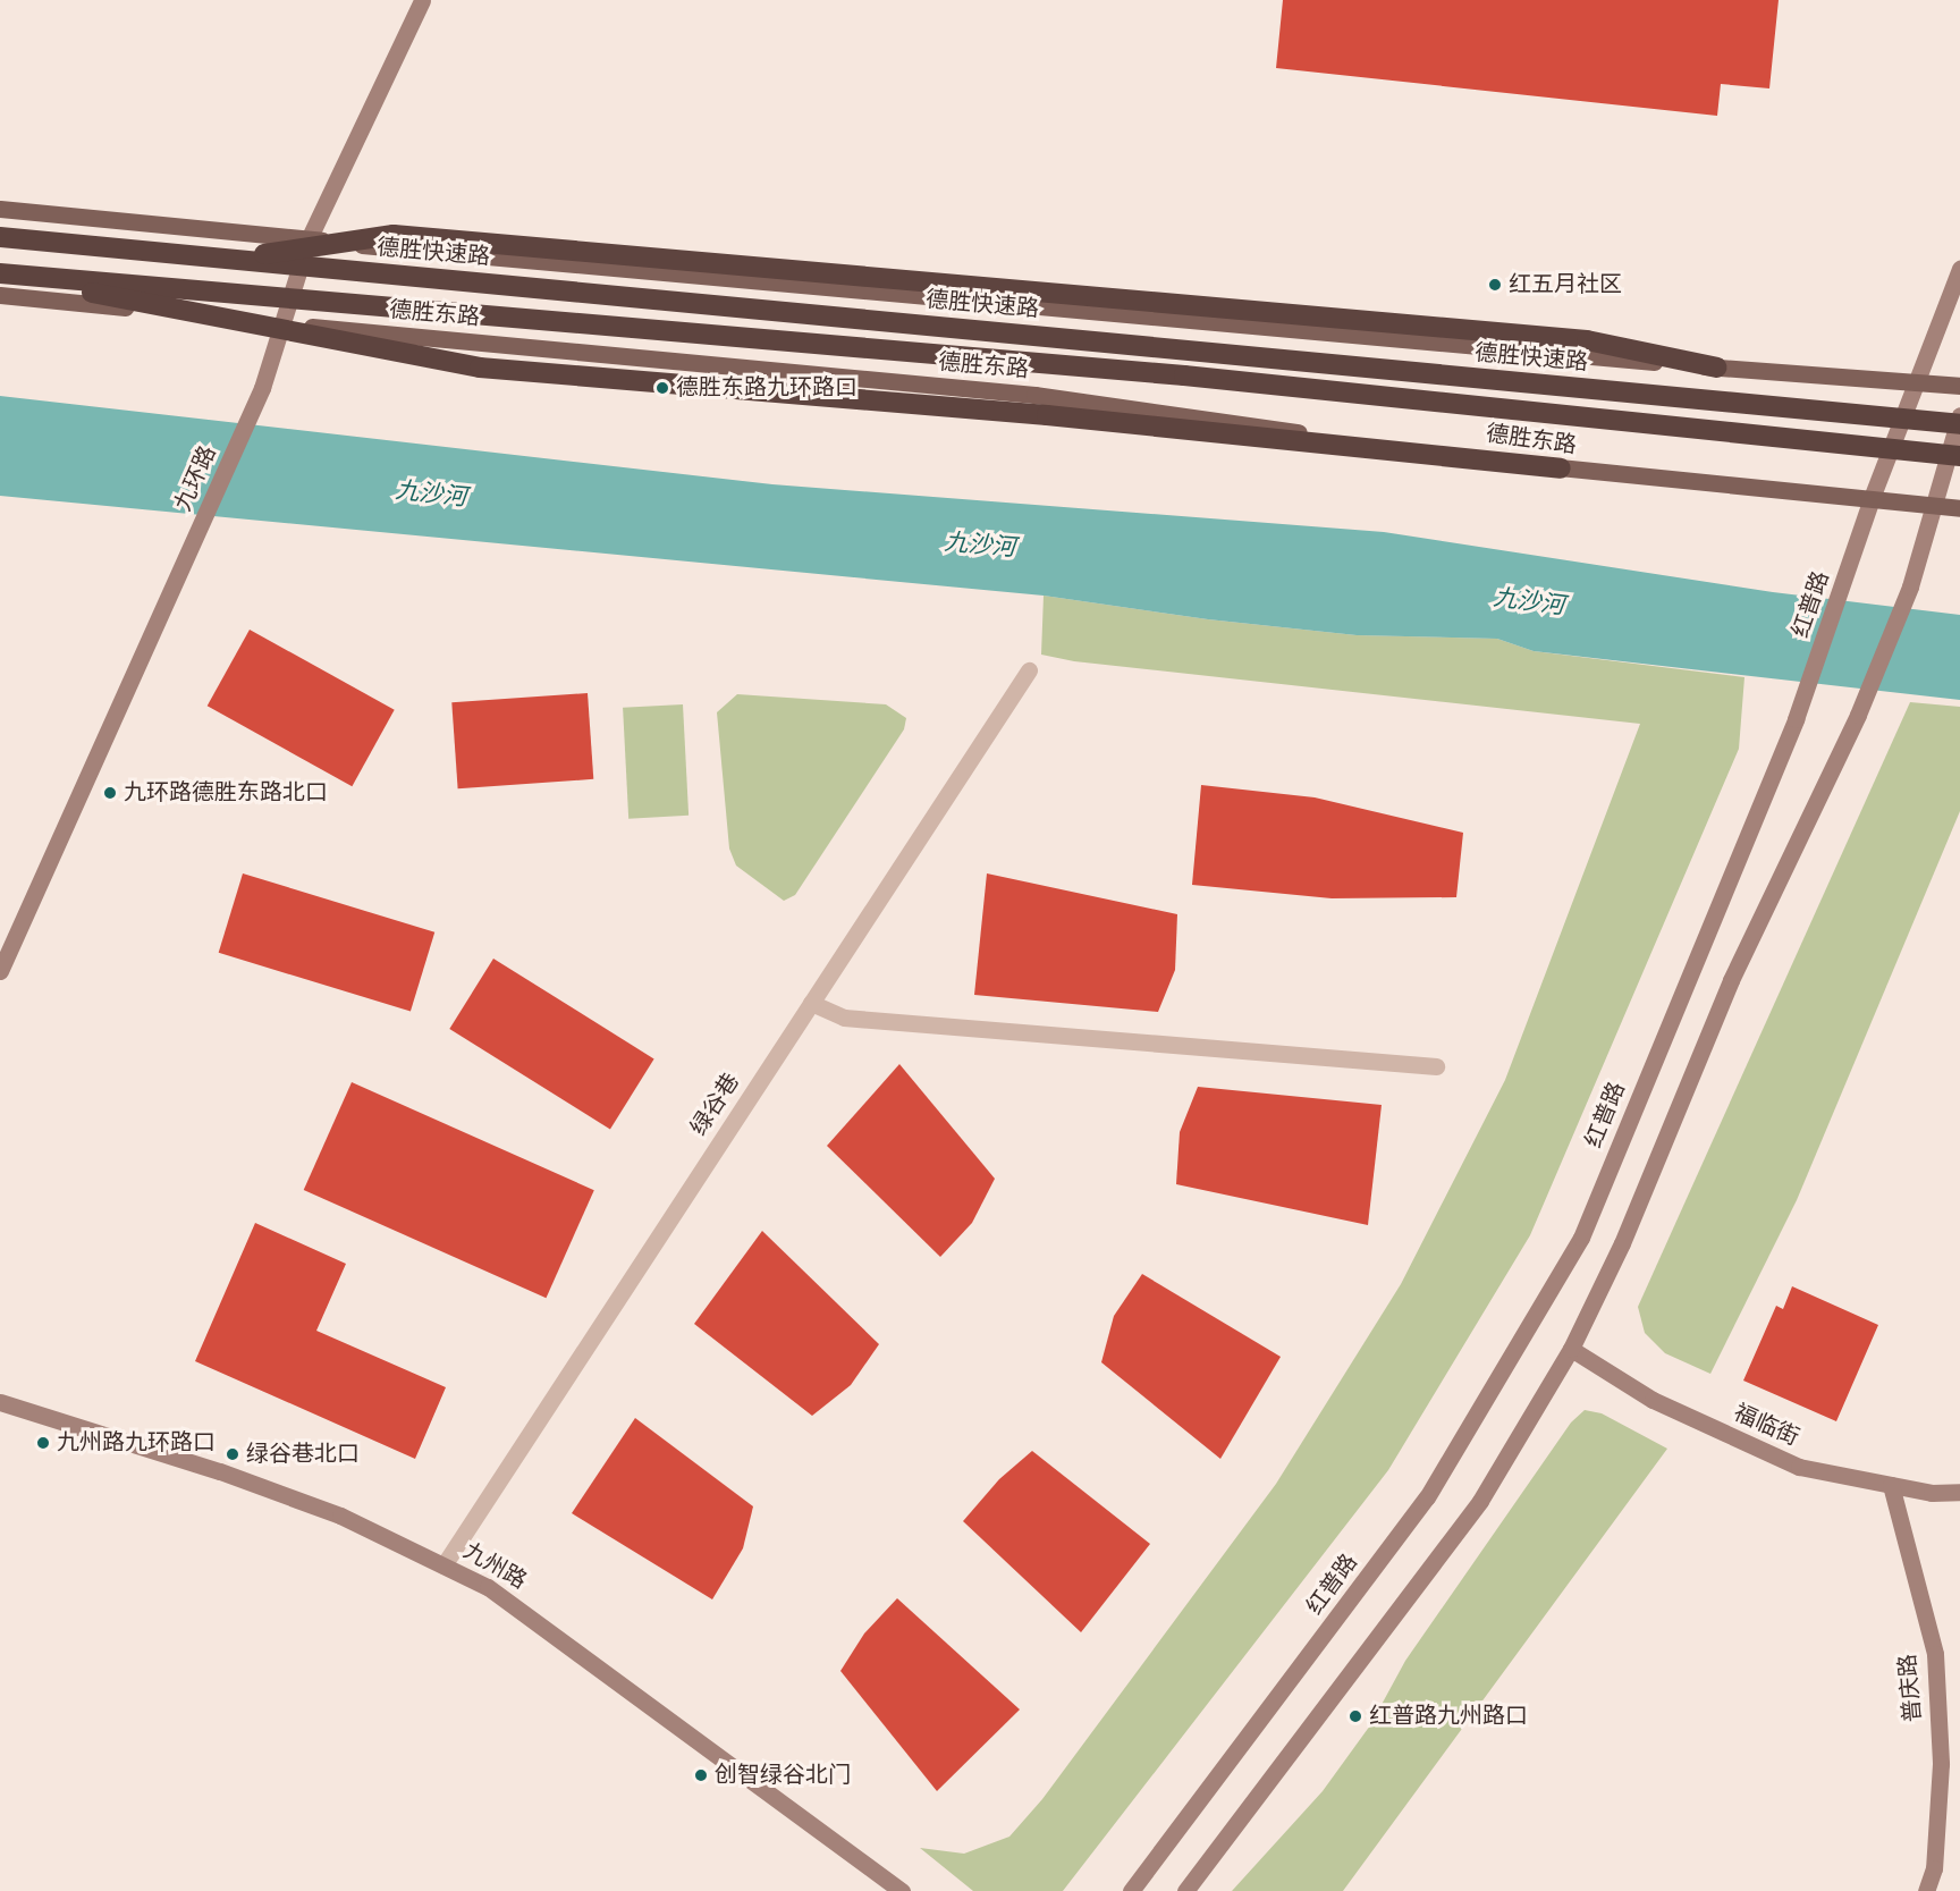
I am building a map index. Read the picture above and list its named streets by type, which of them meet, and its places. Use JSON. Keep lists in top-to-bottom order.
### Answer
{
  "streets": {
    "highway": ["德胜快速路"],
    "main road": [
      "德胜东路",
      "九环路",
      "红普路",
      "福临街",
      "九州路",
      "普庆路"
    ],
    "street": ["绿谷巷"]
  },
  "crossings": [
    ["德胜东路", "九环路"],
    ["德胜东路", "红普路"],
    ["绿谷巷", "九州路"],
    ["福临街", "普庆路"]
  ],
  "water": ["九沙河"],
  "places": [
    "红五月社区",
    "德胜东路九环路口",
    "九环路德胜东路北口",
    "九州路九环路口",
    "绿谷巷北口",
    "红普路九州路口",
    "创智绿谷北门"
  ]
}
